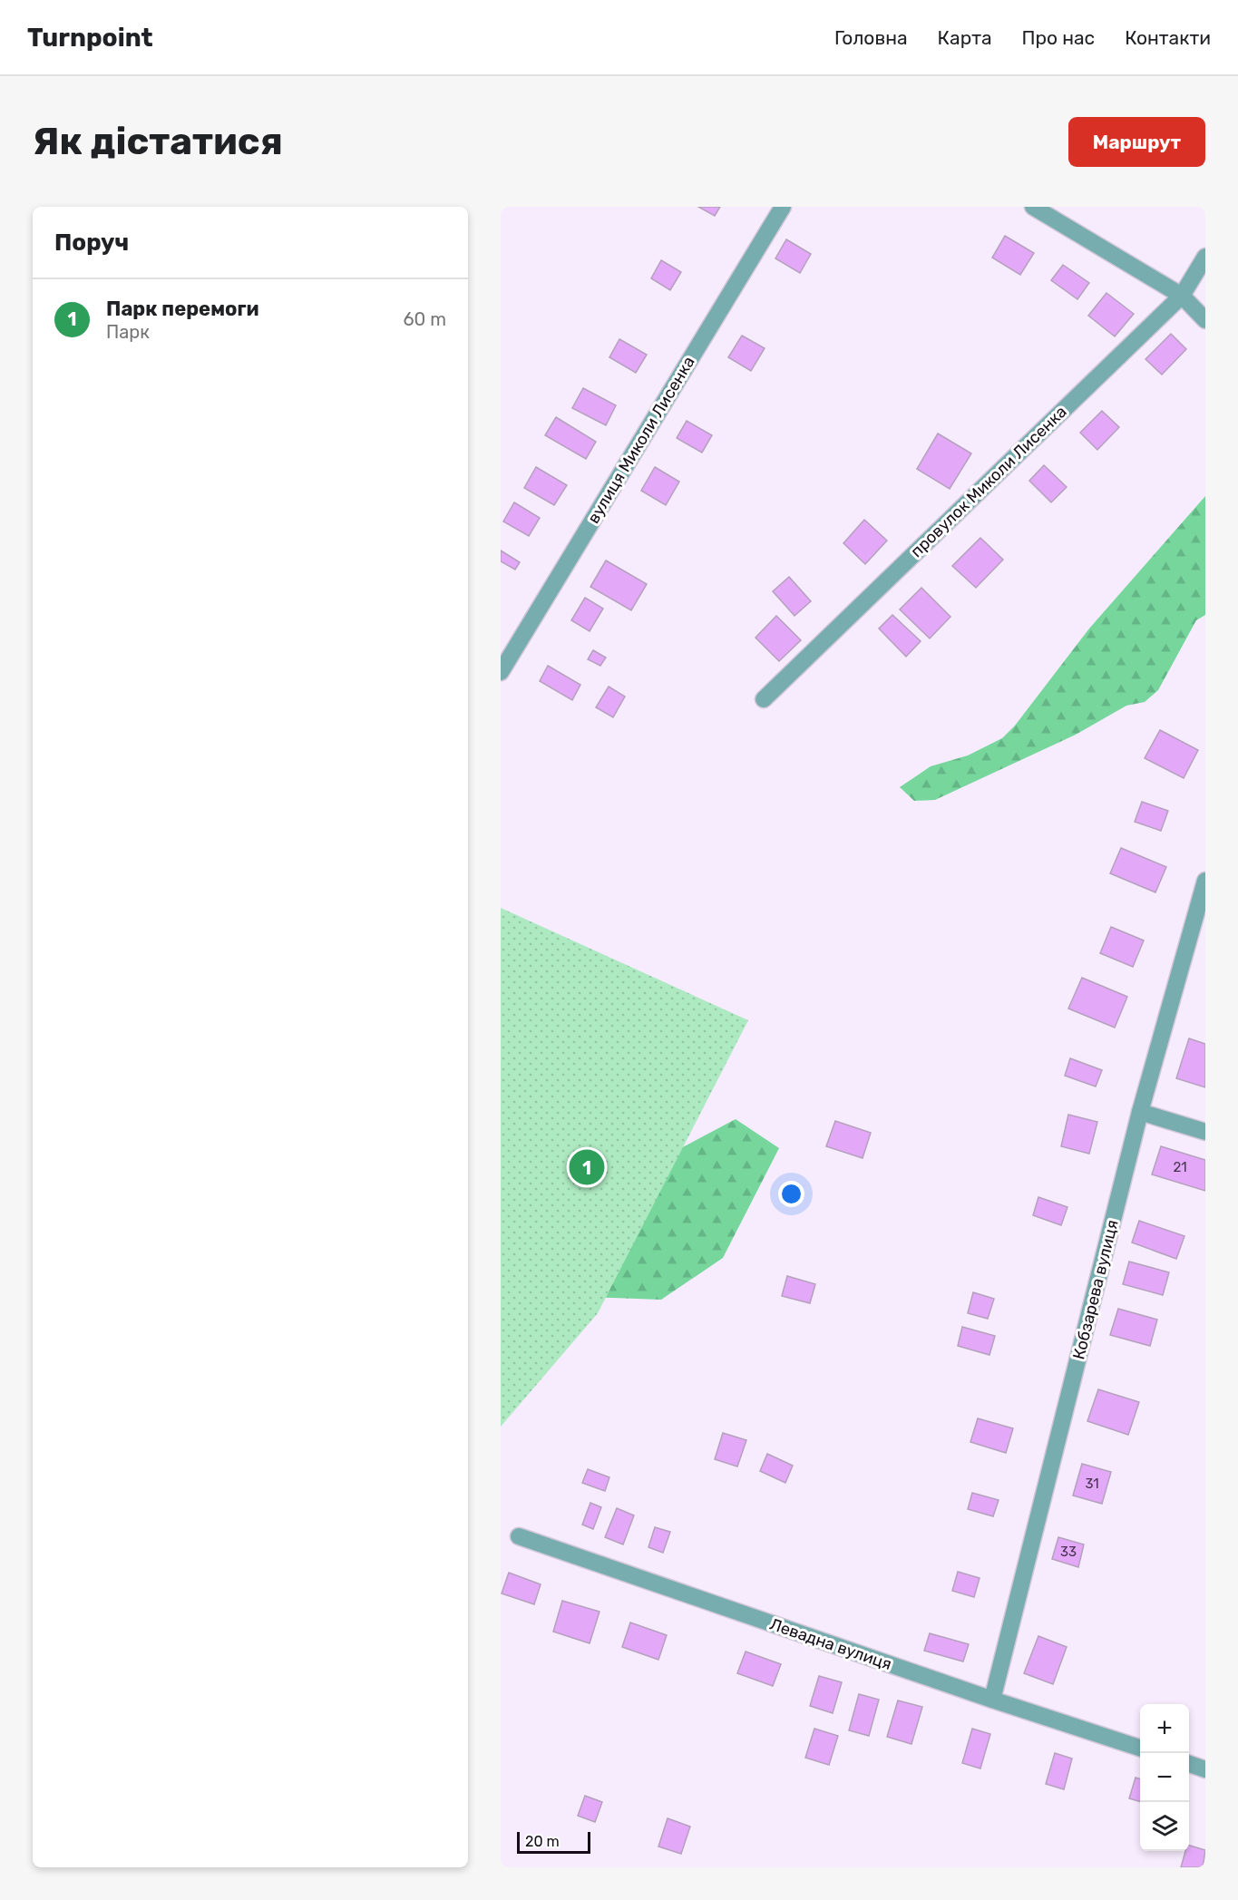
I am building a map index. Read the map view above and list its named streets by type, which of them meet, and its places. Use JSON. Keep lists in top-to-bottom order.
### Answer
{
  "streets": {
    "street": [
      "вулиця Миколи Лисенка",
      "провулок Миколи Лисенка",
      "Кобзарева вулиця",
      "Левадна вулиця"
    ]
  },
  "crossings": [
    ["Кобзарева вулиця", "Левадна вулиця"]
  ],
  "house_numbers": ["21", "31", "33"],
  "scale_bar": "20 m",
  "page": {
    "header": "Turnpoint",
    "nav": [
      "Головна",
      "Карта",
      "Про нас",
      "Контакти"
    ],
    "buttons": "Маршрут",
    "title": "Як дістатися",
    "heading": "Поруч",
    "list": [
      {
        "mark": "1",
        "name": "Парк перемоги",
        "note": "Парк",
        "value": "60 m"
      }
    ],
    "pins": "1",
    "map_buttons": ["+", "−"],
    "scale": "20 m"
  }
}
